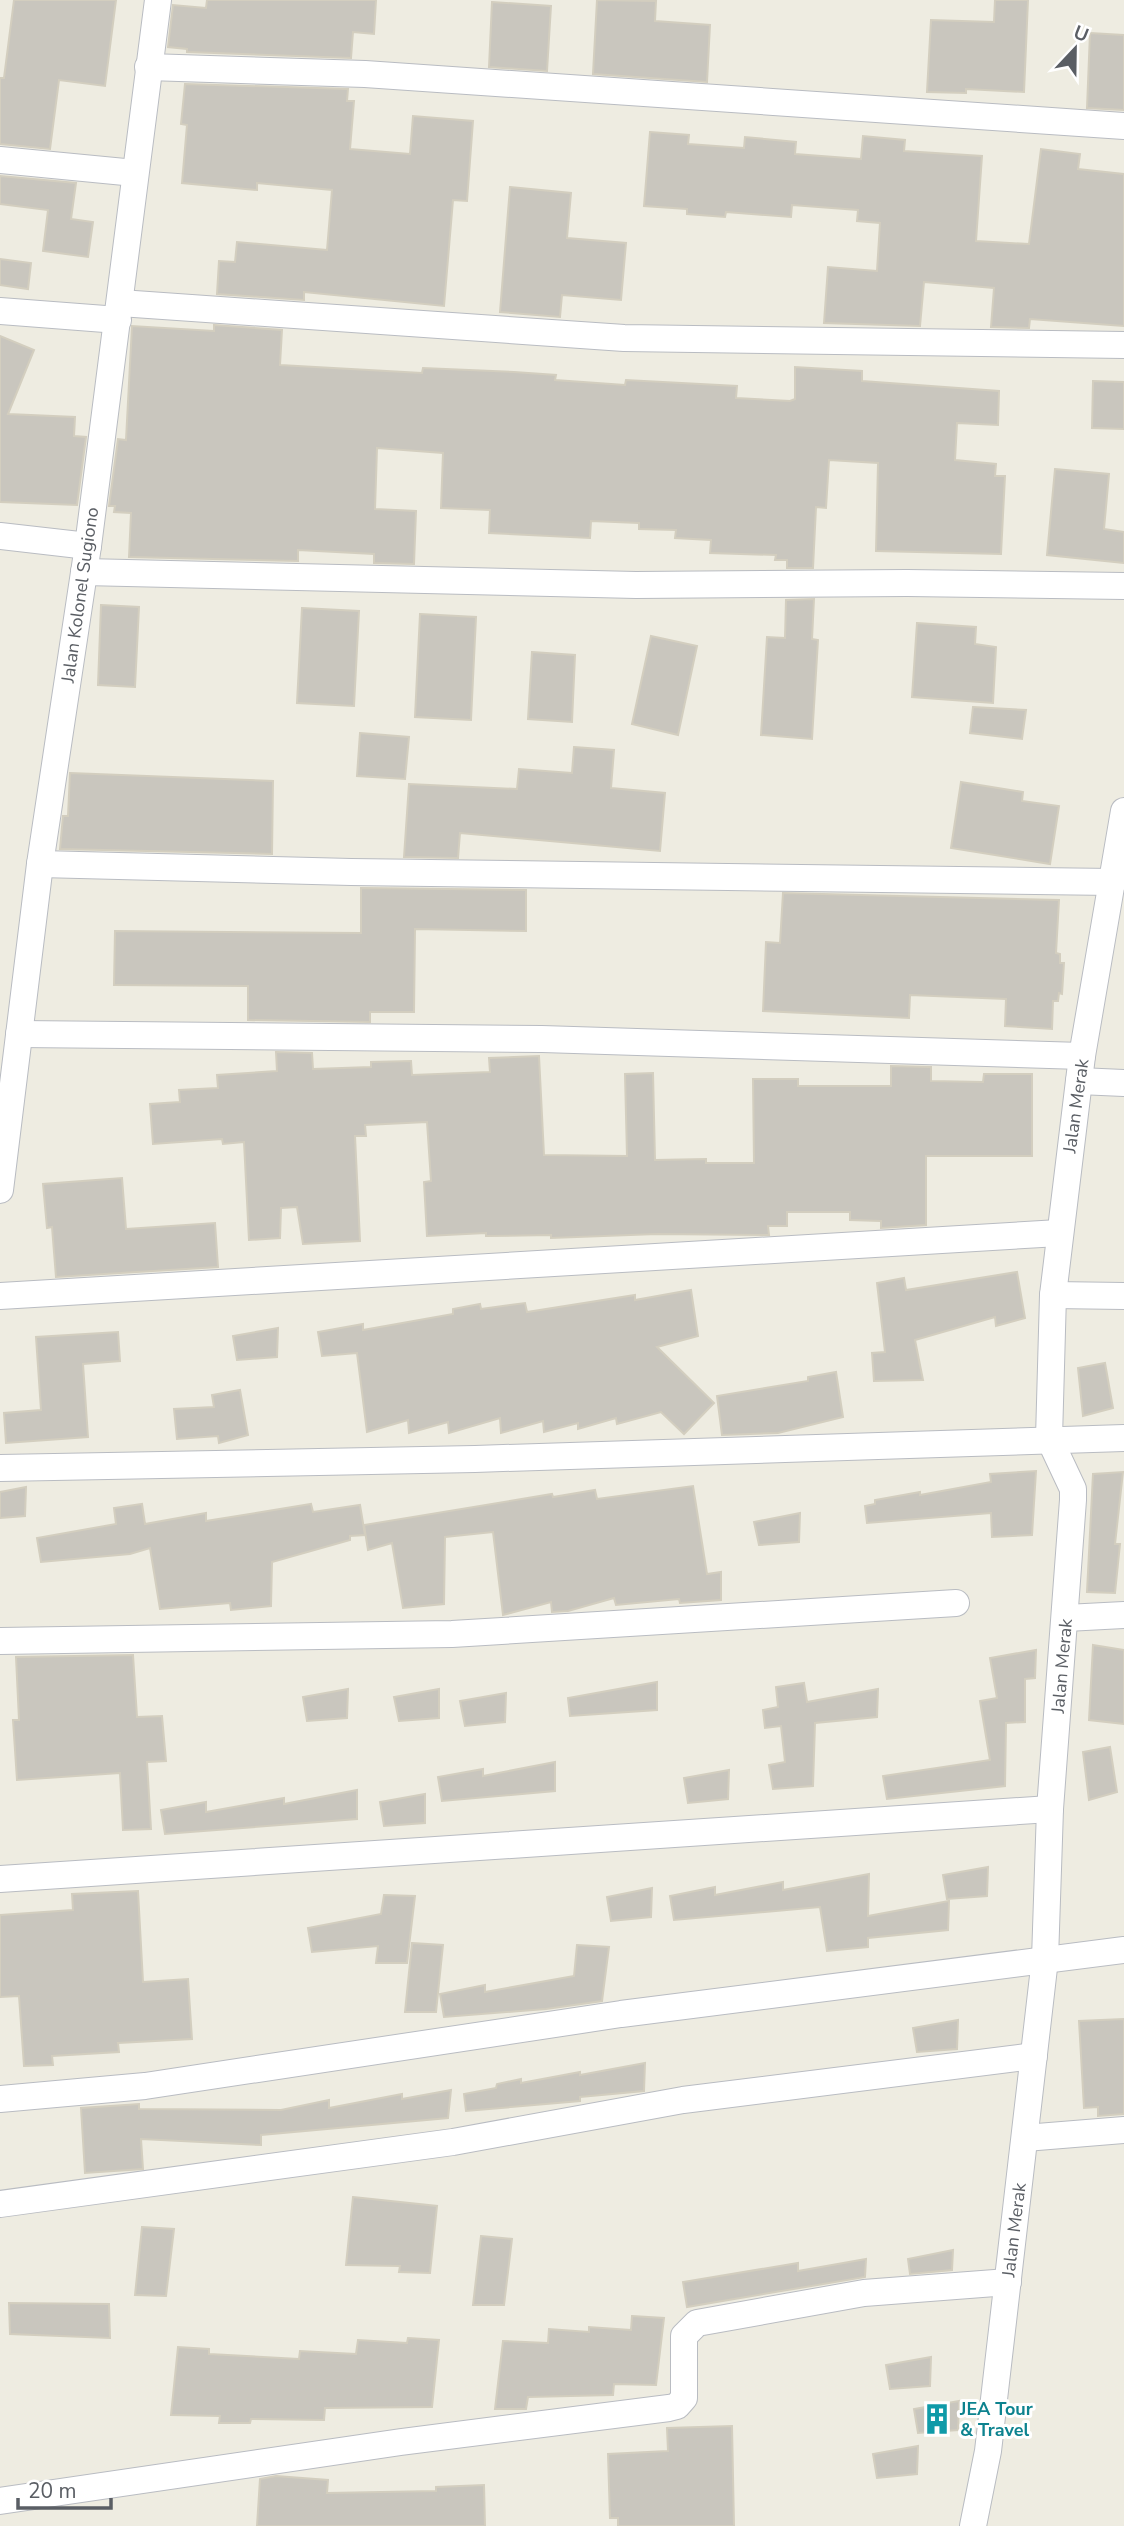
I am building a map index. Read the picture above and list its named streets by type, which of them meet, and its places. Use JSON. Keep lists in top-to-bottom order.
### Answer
{
  "streets": {
    "street": ["Jalan Kolonel Sugiono", "Jalan Merak"]
  },
  "places": {
    "building": ["JEA Tour & Travel"]
  },
  "scale_bar": "20 m",
  "north": "top"
}
